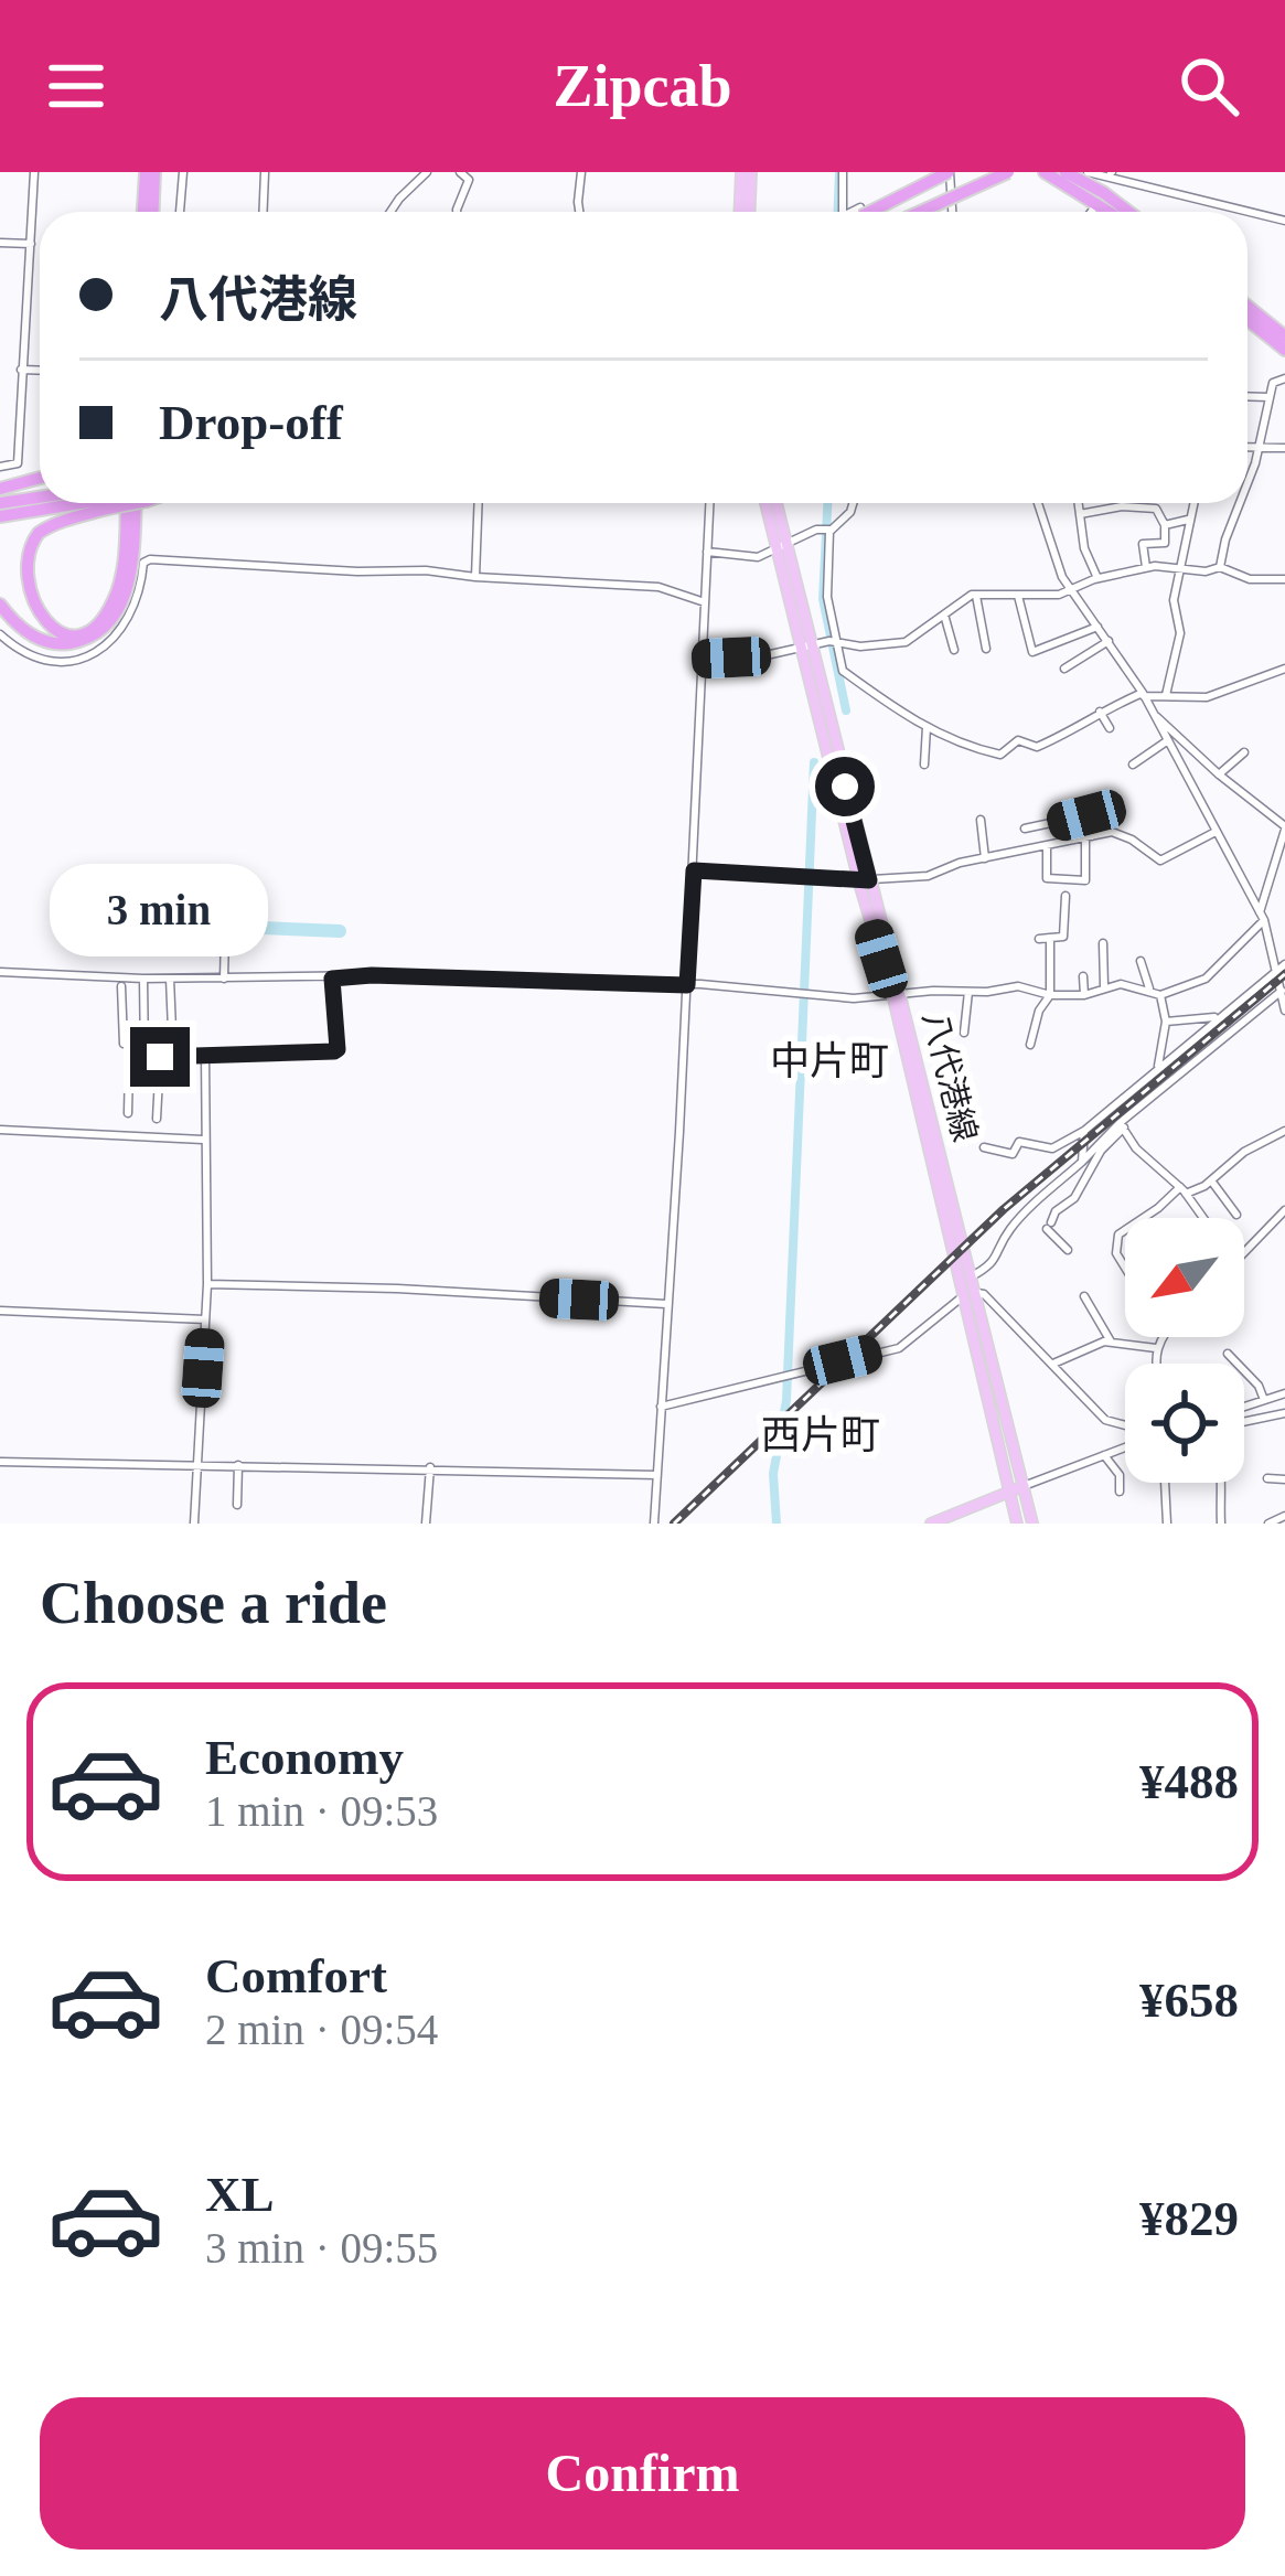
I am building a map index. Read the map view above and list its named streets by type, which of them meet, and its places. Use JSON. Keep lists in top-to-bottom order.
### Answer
{
  "streets": {
    "main road": ["八代港線"]
  },
  "districts": ["中片町", "西片町"],
  "north": "bottom left",
  "page": {
    "header": "Zipcab",
    "banner": ["八代港線", "Drop-off"],
    "bubble": "3 min",
    "heading": "Choose a ride",
    "list": [
      {
        "name": "Economy",
        "note": "1 min · 09:53",
        "value": "¥488"
      },
      {
        "name": "Comfort",
        "note": "2 min · 09:54",
        "value": "¥658"
      },
      {
        "name": "XL",
        "note": "3 min · 09:55",
        "value": "¥829"
      }
    ],
    "buttons": "Confirm"
  }
}
